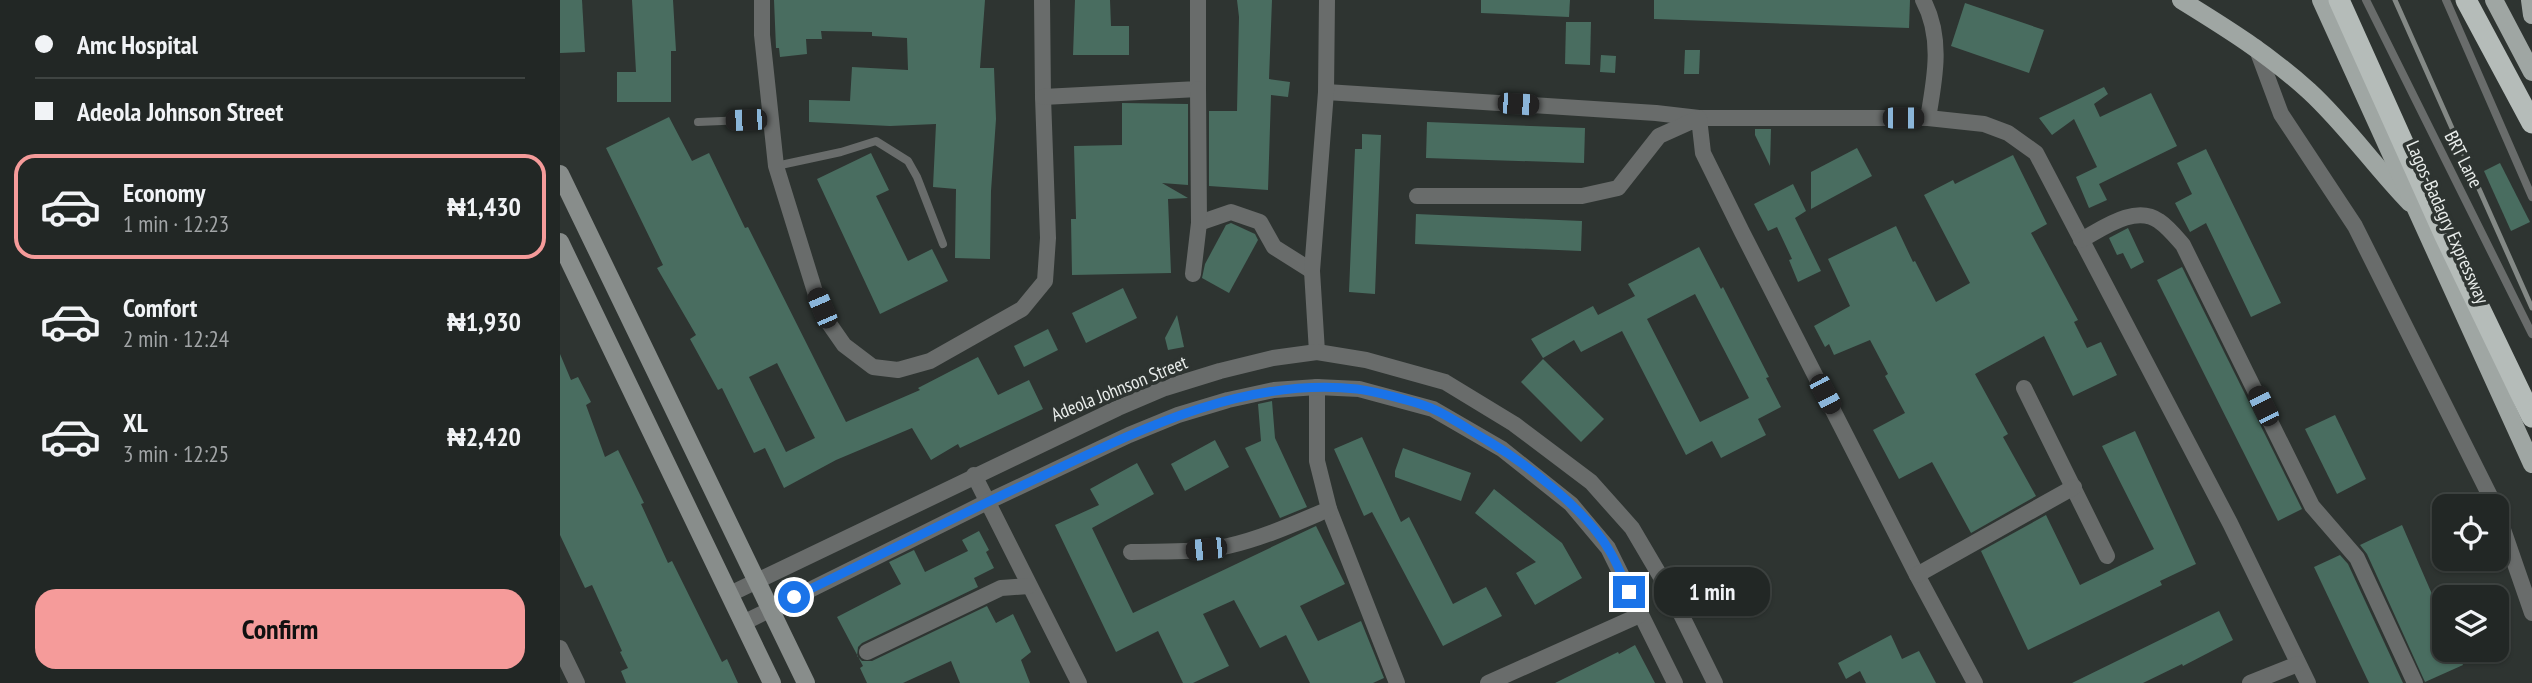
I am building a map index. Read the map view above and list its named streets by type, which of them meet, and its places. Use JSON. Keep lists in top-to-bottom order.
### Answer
{
  "streets": {
    "highway": ["Lagos-Badagry Expressway"],
    "street": ["Adeola Johnson Street"],
    "lane": ["BRT Lane"]
  },
  "page": {
    "banner": ["Amc Hospital", "Adeola Johnson Street"],
    "list": [
      {
        "name": "Economy",
        "note": "1 min · 12:23",
        "value": "₦1,430"
      },
      {
        "name": "Comfort",
        "note": "2 min · 12:24",
        "value": "₦1,930"
      },
      {
        "name": "XL",
        "note": "3 min · 12:25",
        "value": "₦2,420"
      }
    ],
    "bubble": "1 min",
    "buttons": "Confirm"
  }
}
